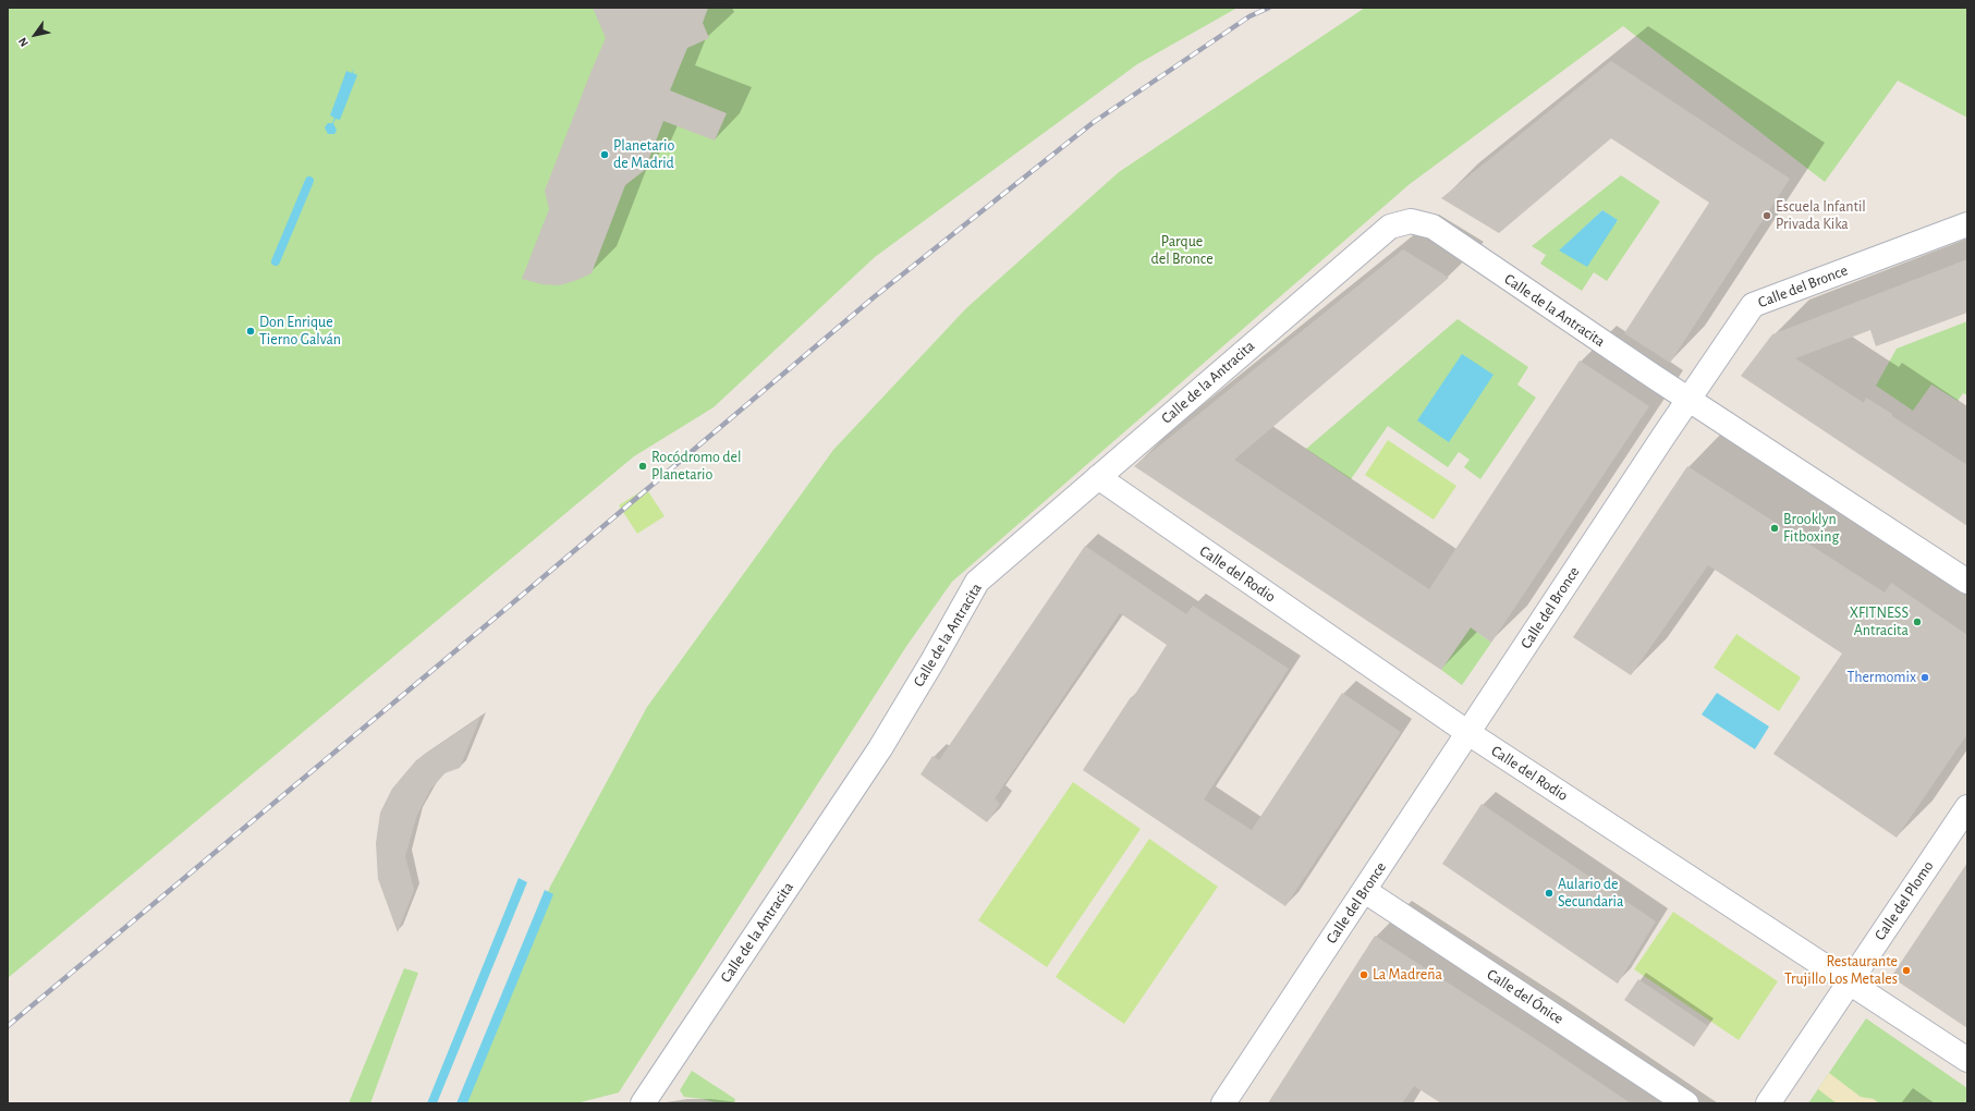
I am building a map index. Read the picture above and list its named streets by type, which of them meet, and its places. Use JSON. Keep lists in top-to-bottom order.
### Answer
{
  "streets": {
    "street": [
      "Calle del Bronce",
      "Calle de la Antracita",
      "Calle del Rodio",
      "Calle del Plomo",
      "Calle del Ónice"
    ]
  },
  "crossings": [
    ["Calle del Bronce", "Calle de la Antracita"],
    ["Calle del Bronce", "Calle del Rodio"],
    ["Calle del Bronce", "Calle del Ónice"],
    ["Calle de la Antracita", "Calle del Rodio"],
    ["Calle del Rodio", "Calle del Plomo"]
  ],
  "parks": ["Parque del Bronce"],
  "places": [
    "Planetario de Madrid",
    "Escuela Infantil Privada Kika",
    "Don Enrique Tierno Galván",
    "Rocódromo del Planetario",
    "Brooklyn Fitboxing",
    "XFITNESS Antracita",
    "Thermomix",
    "Aulario de Secundaria",
    "Restaurante Trujillo Los Metales",
    "La Madreña"
  ],
  "north": "bottom left"
}
